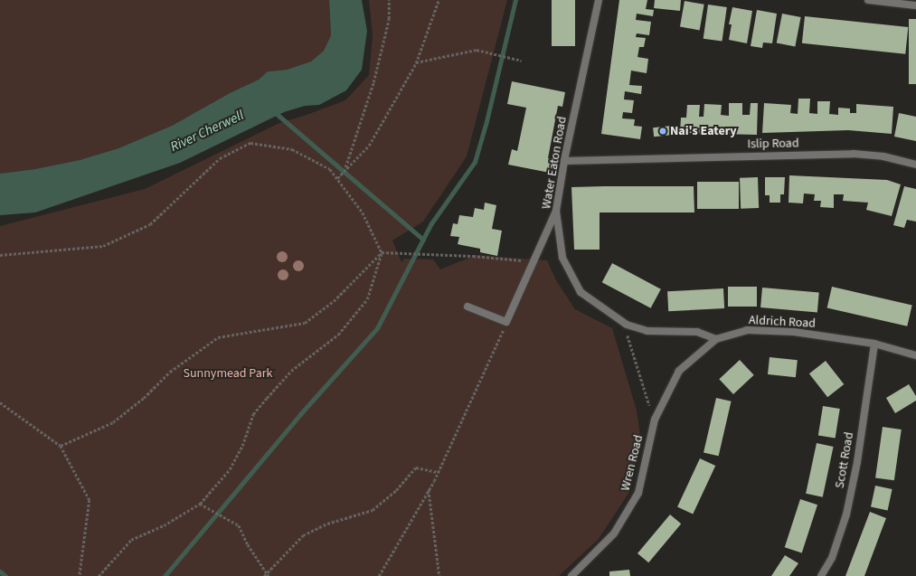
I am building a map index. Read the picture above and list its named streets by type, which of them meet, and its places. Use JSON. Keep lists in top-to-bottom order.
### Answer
{
  "streets": {
    "street": [
      "Islip Road",
      "Water Eaton Road",
      "Aldrich Road",
      "Scott Road",
      "Wren Road"
    ]
  },
  "crossings": [
    ["Islip Road", "Water Eaton Road"],
    ["Aldrich Road", "Scott Road"],
    ["Aldrich Road", "Wren Road"]
  ],
  "water": ["River Cherwell"],
  "parks": ["Sunnymead Park"],
  "places": ["Nai's Eatery"]
}
